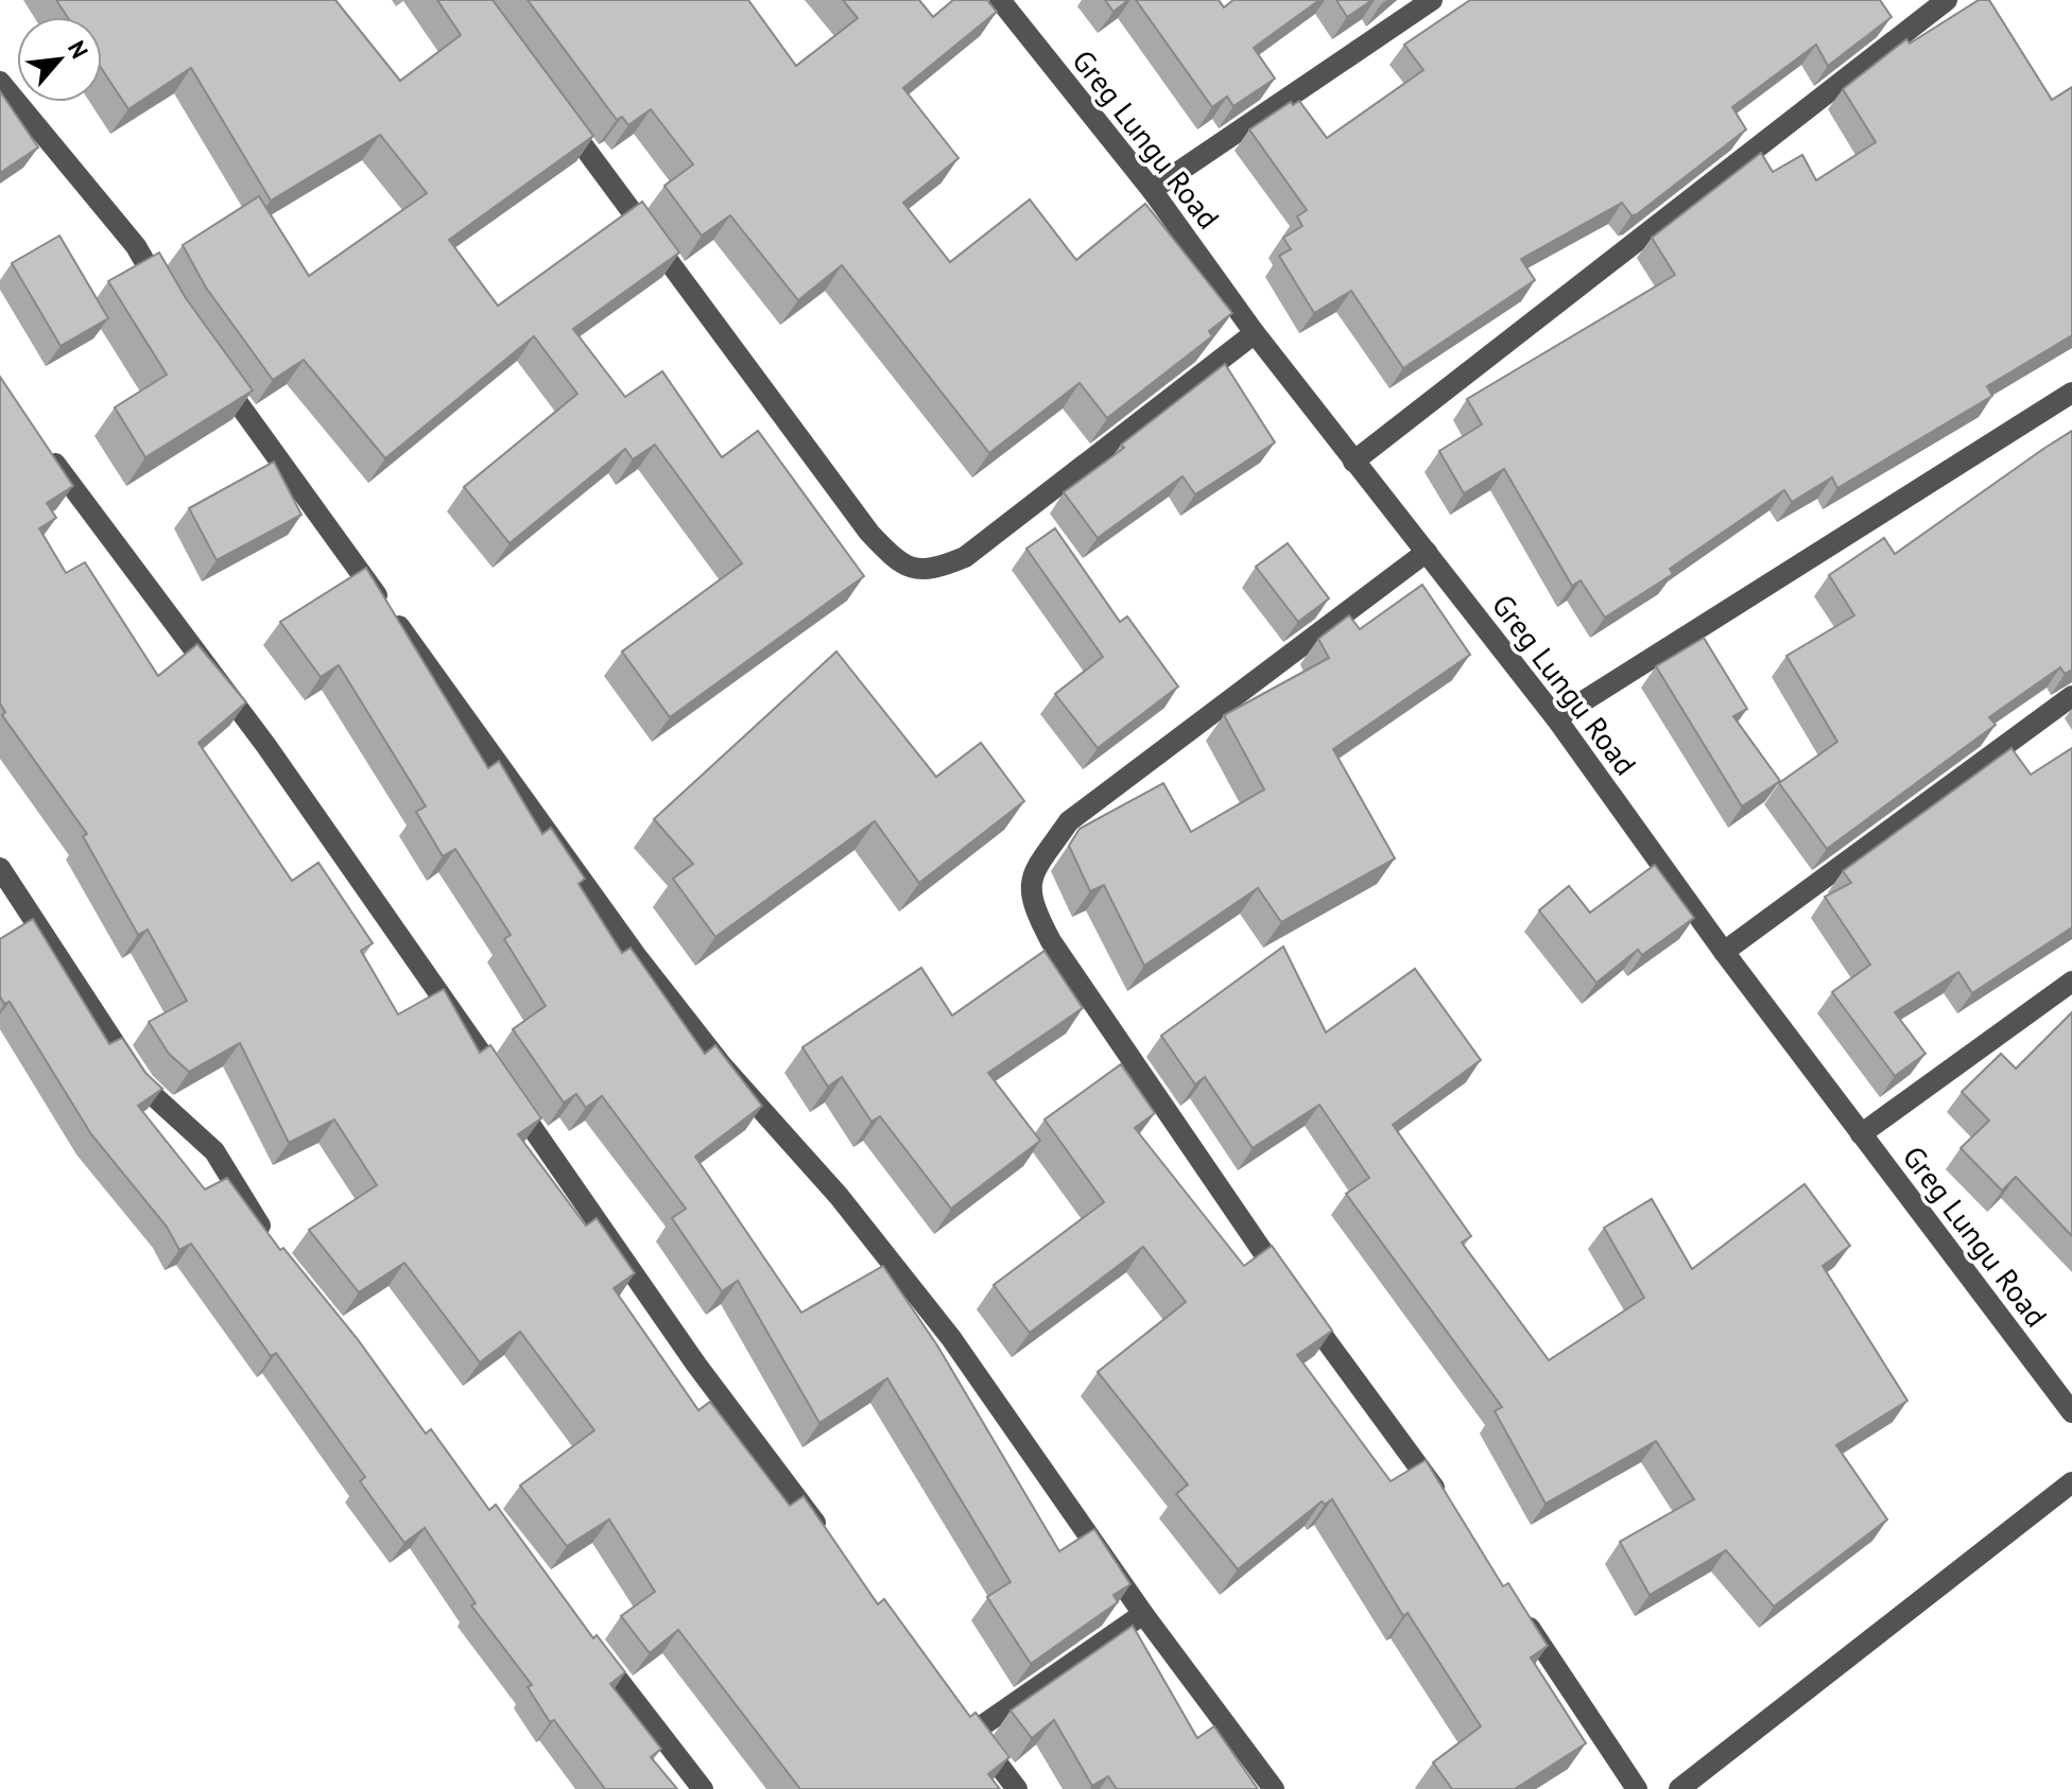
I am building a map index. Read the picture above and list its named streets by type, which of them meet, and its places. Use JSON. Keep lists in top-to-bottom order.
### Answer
{
  "streets": {
    "street": ["Greg Lungu Road"]
  },
  "north": "top right"
}
